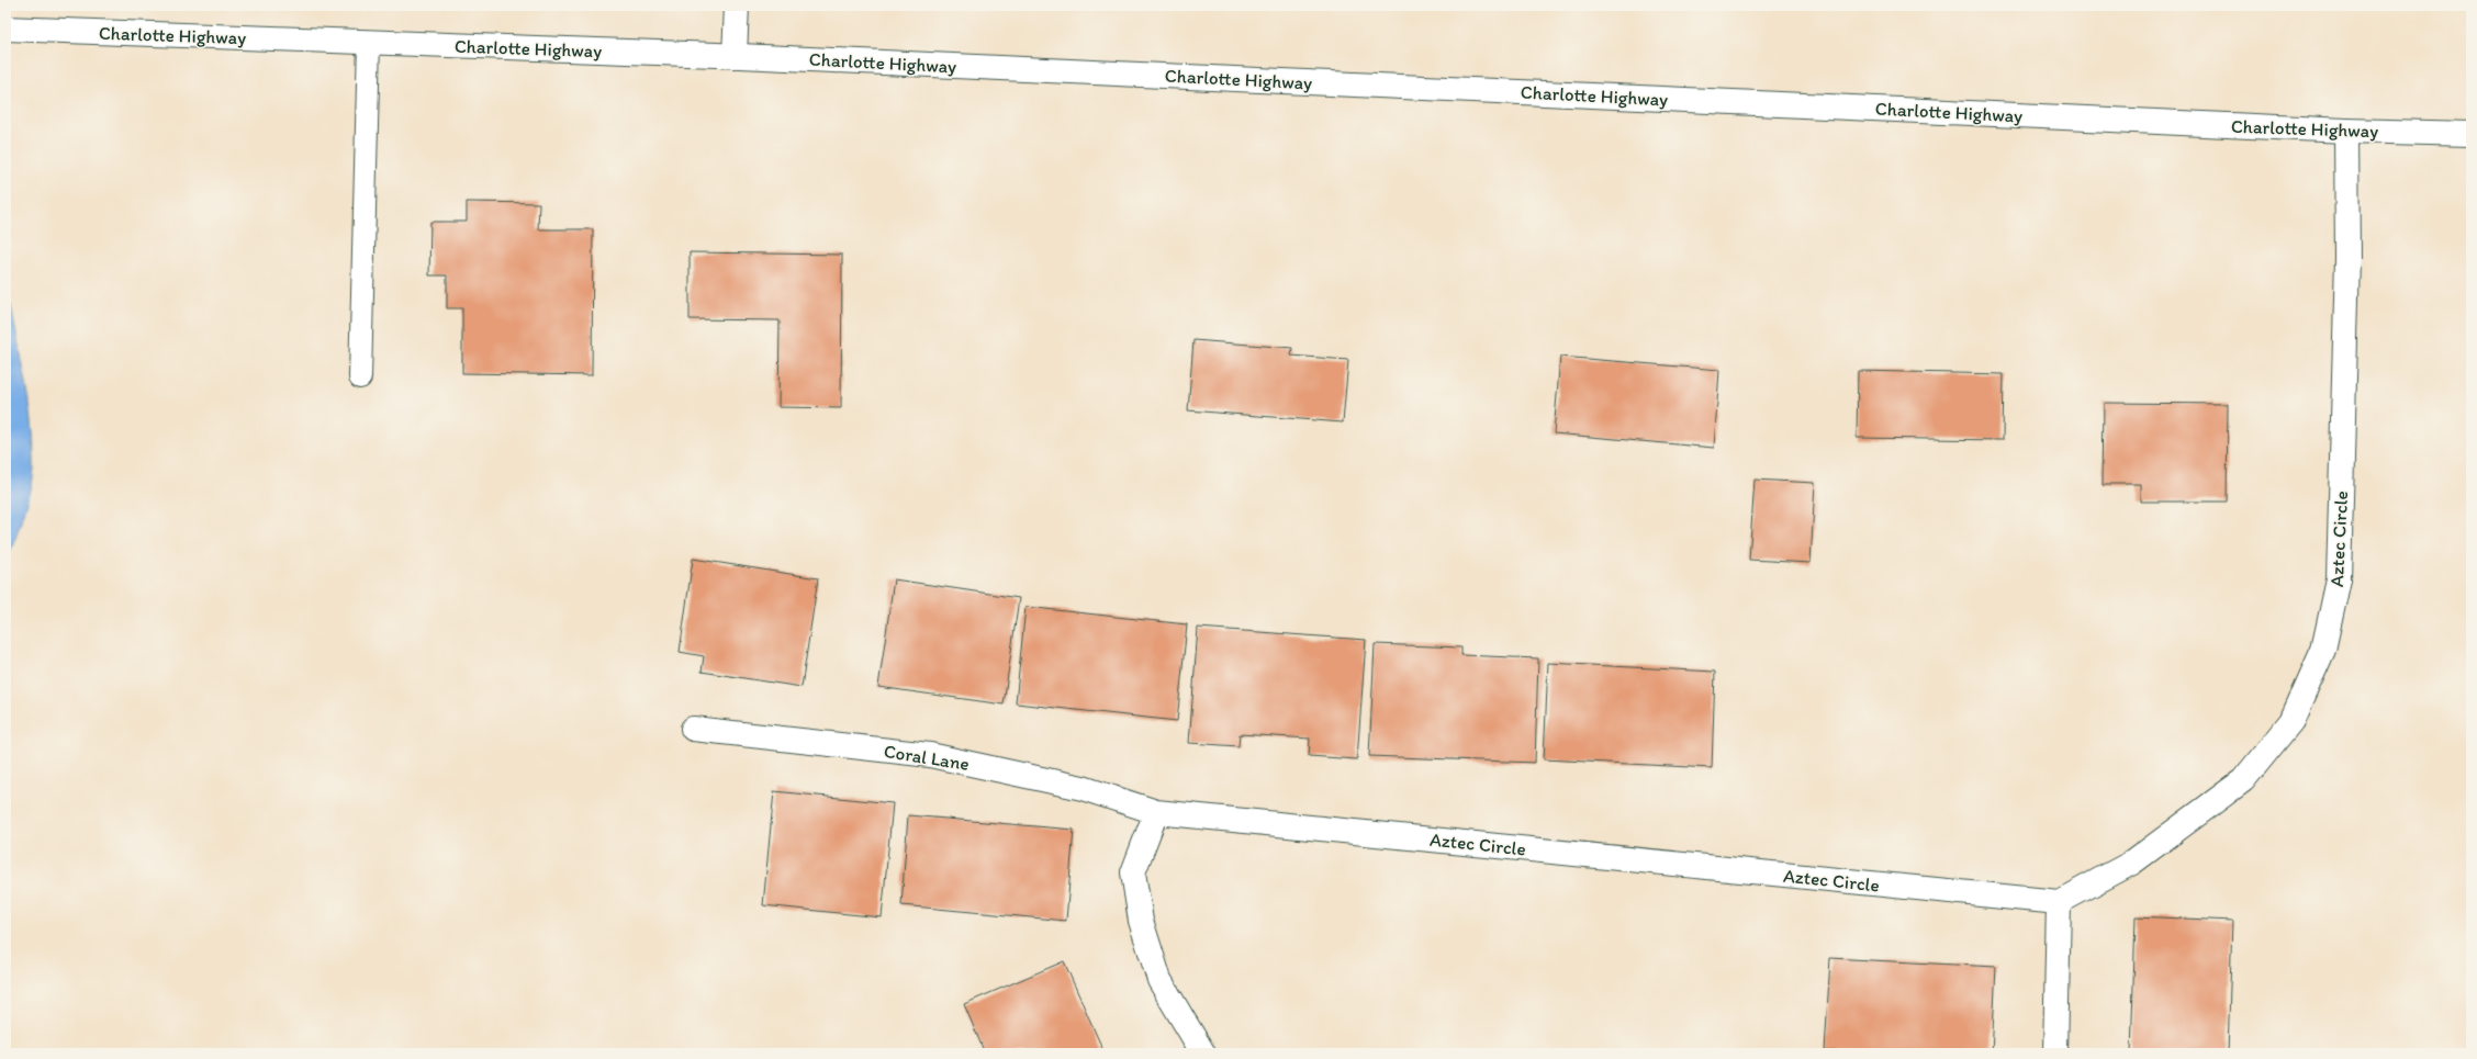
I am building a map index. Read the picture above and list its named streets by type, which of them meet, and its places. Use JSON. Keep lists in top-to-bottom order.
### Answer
{
  "streets": {
    "street": ["Charlotte Highway", "Aztec Circle", "Coral Lane"]
  },
  "crossings": [
    ["Charlotte Highway", "Aztec Circle"],
    ["Aztec Circle", "Coral Lane"]
  ]
}
